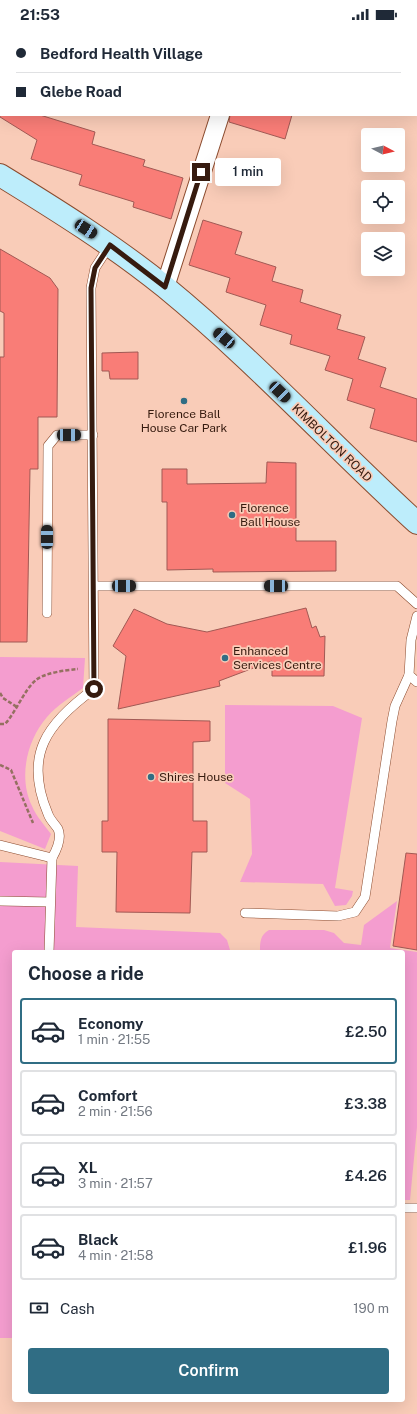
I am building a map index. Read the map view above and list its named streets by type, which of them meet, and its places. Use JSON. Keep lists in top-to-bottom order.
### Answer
{
  "streets": {
    "main road": ["KIMBOLTON ROAD"]
  },
  "places": [
    "Florence Ball House Car Park",
    "Florence Ball House",
    "Enhanced Services Centre",
    "Shires House"
  ],
  "north": "right",
  "page": {
    "status": "21:53",
    "banner": ["Bedford Health Village", "Glebe Road"],
    "bubble": "1 min",
    "heading": "Choose a ride",
    "list": [
      {
        "name": "Economy",
        "note": "1 min · 21:55",
        "value": "£2.50"
      },
      {
        "name": "Comfort",
        "note": "2 min · 21:56",
        "value": "£3.38"
      },
      {
        "name": "XL",
        "note": "3 min · 21:57",
        "value": "£4.26"
      },
      {
        "name": "Black",
        "note": "4 min · 21:58",
        "value": "£1.96"
      }
    ],
    "pay": ["Cash", "190 m"],
    "buttons": "Confirm"
  }
}
